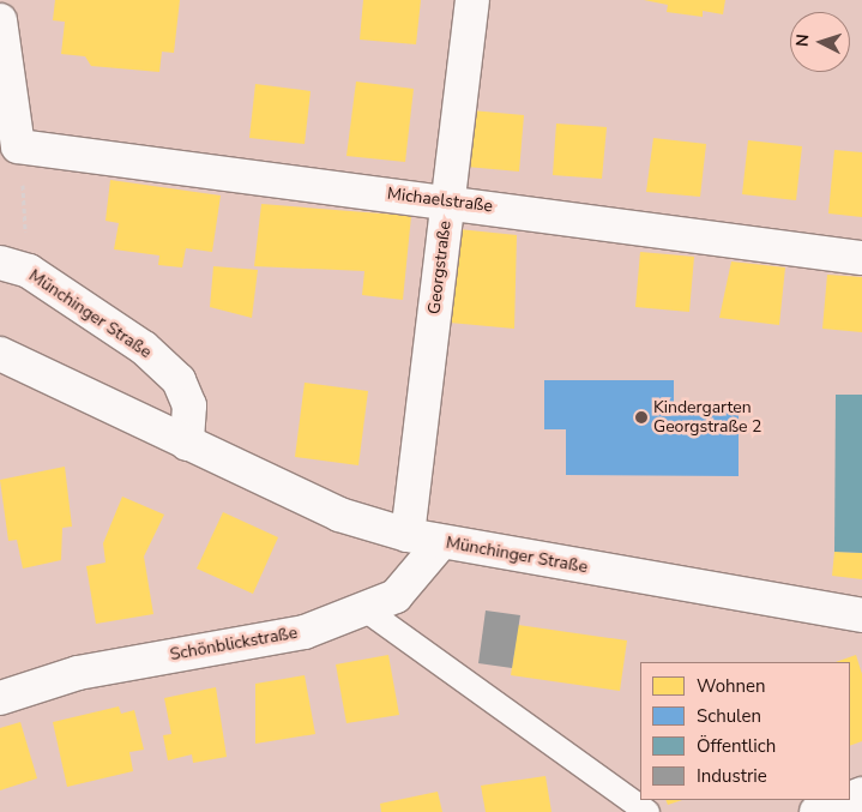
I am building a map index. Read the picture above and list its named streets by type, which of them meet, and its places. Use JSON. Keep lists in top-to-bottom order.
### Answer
{
  "streets": {
    "street": [
      "Michaelstraße",
      "Georgstraße",
      "Münchinger Straße",
      "Schönblickstraße"
    ]
  },
  "crossings": [
    ["Michaelstraße", "Georgstraße"],
    ["Georgstraße", "Münchinger Straße"],
    ["Münchinger Straße", "Schönblickstraße"]
  ],
  "places": ["Kindergarten Georgstraße 2"],
  "legend": [
    "Wohnen",
    "Schulen",
    "Öffentlich",
    "Industrie"
  ],
  "north": "left"
}
